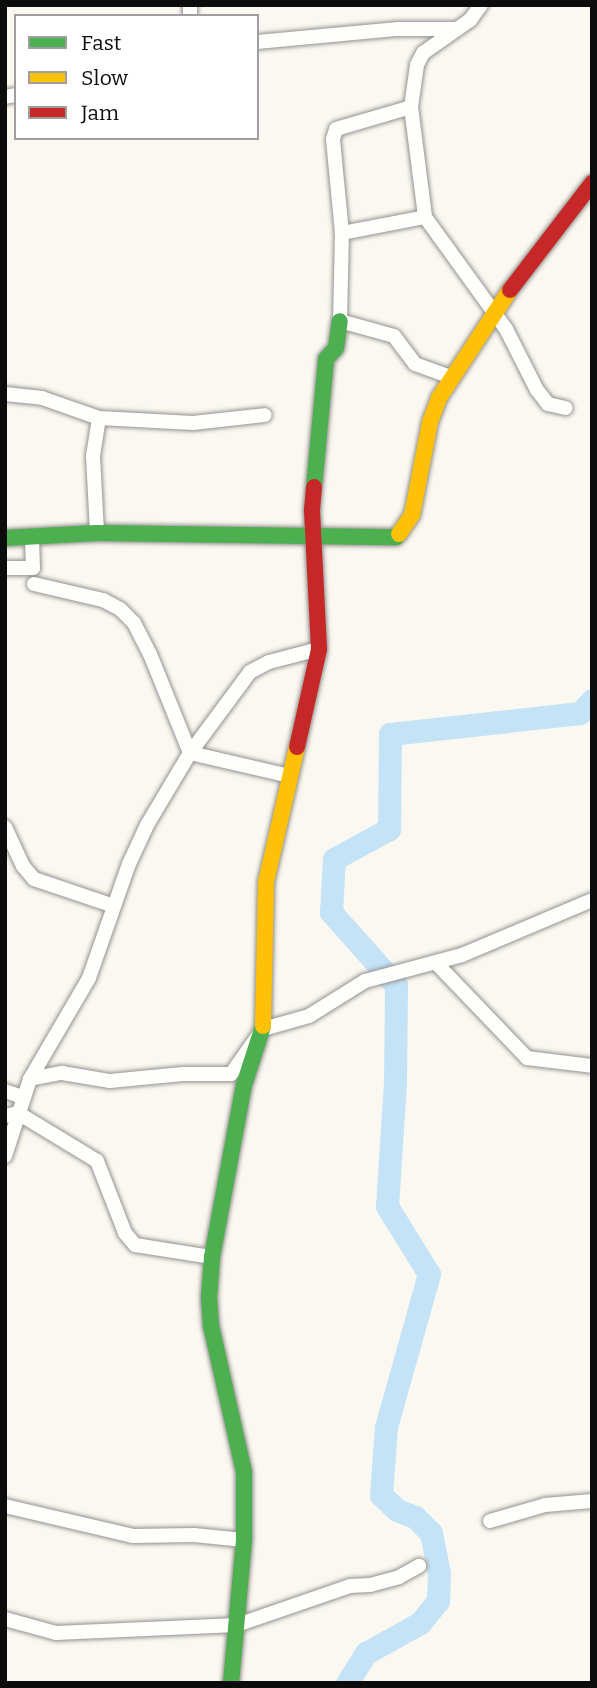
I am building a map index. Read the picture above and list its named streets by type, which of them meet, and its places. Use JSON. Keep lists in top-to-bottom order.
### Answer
{
  "legend": ["Fast", "Slow", "Jam"]
}
